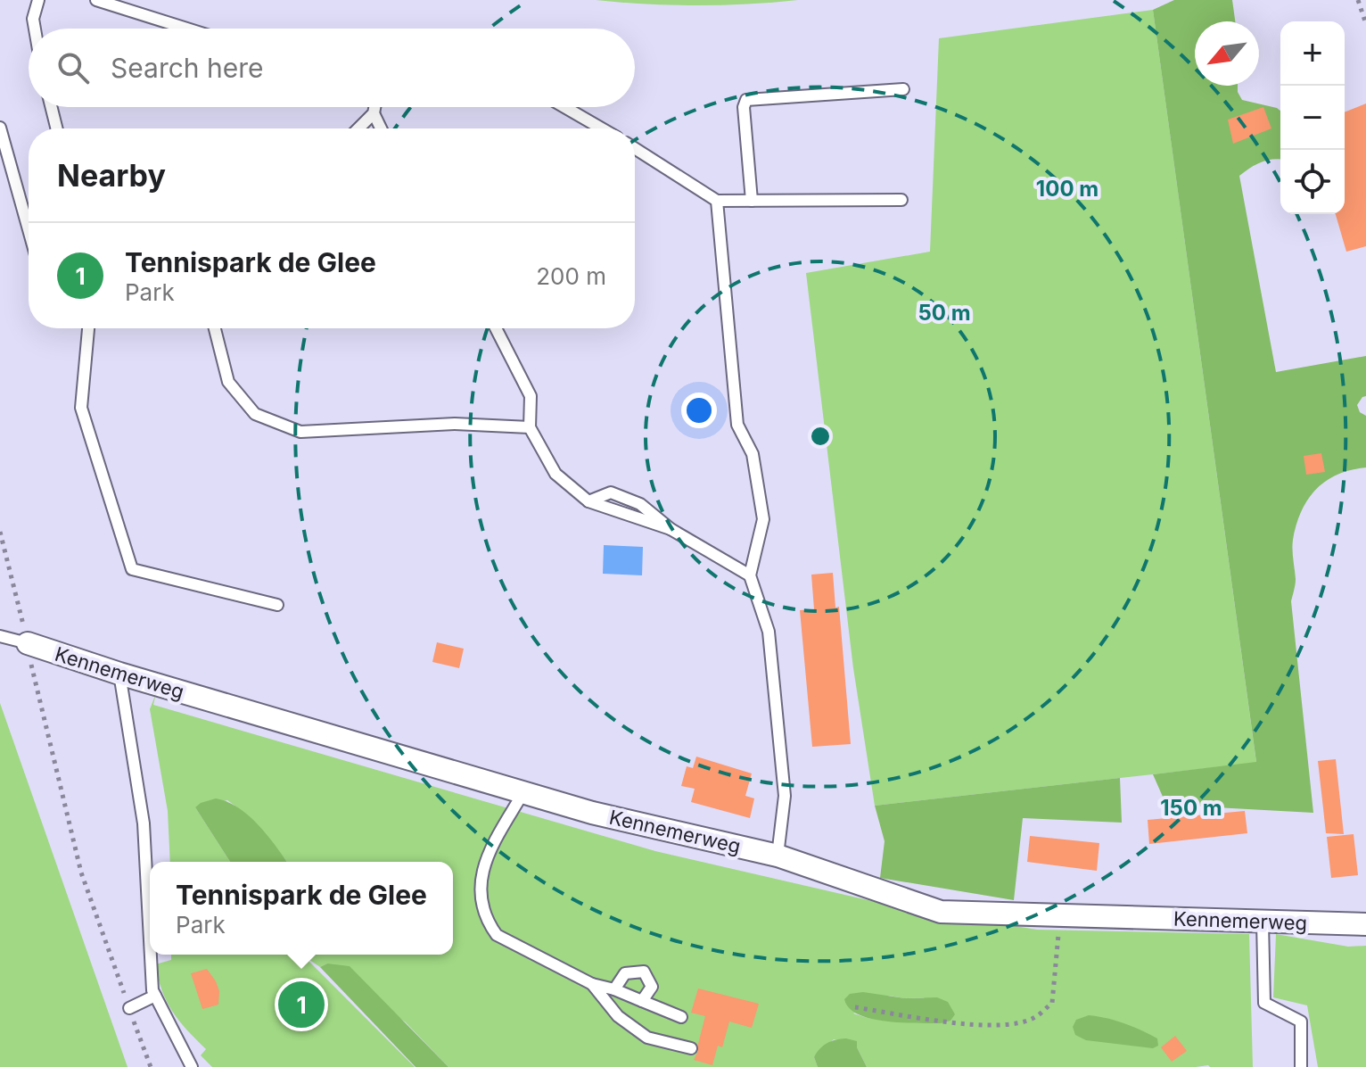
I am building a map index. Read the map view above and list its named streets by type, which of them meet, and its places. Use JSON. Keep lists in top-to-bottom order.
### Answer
{
  "streets": {
    "street": ["Kennemerweg"]
  },
  "north": "bottom left",
  "page": {
    "map_buttons": ["+", "−"],
    "search": "Search here",
    "heading": "Nearby",
    "list": [
      {
        "mark": "1",
        "name": "Tennispark de Glee",
        "note": "Park",
        "value": "200 m"
      }
    ],
    "popup": ["Tennispark de Glee", "Park"],
    "pins": "1"
  },
  "rings": ["100 m", "50 m", "150 m"]
}
